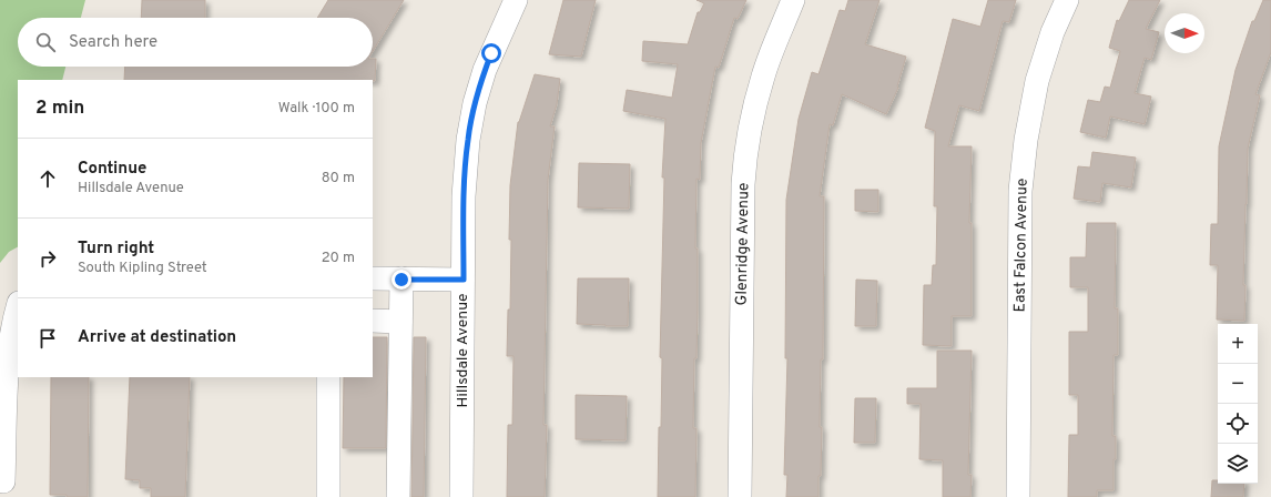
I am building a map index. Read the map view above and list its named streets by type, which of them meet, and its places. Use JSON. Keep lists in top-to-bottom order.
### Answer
{
  "streets": {
    "street": ["Glenridge Avenue", "East Falcon Avenue", "Hillsdale Avenue"]
  },
  "north": "right",
  "page": {
    "search": "Search here",
    "heading": ["2 min", "Walk · 100 m"],
    "list": [
      ["Continue", "Hillsdale Avenue", "80 m"],
      ["Turn right", "South Kipling Street", "20 m"],
      "Arrive at destination"
    ],
    "map_buttons": ["+", "−"]
  }
}
